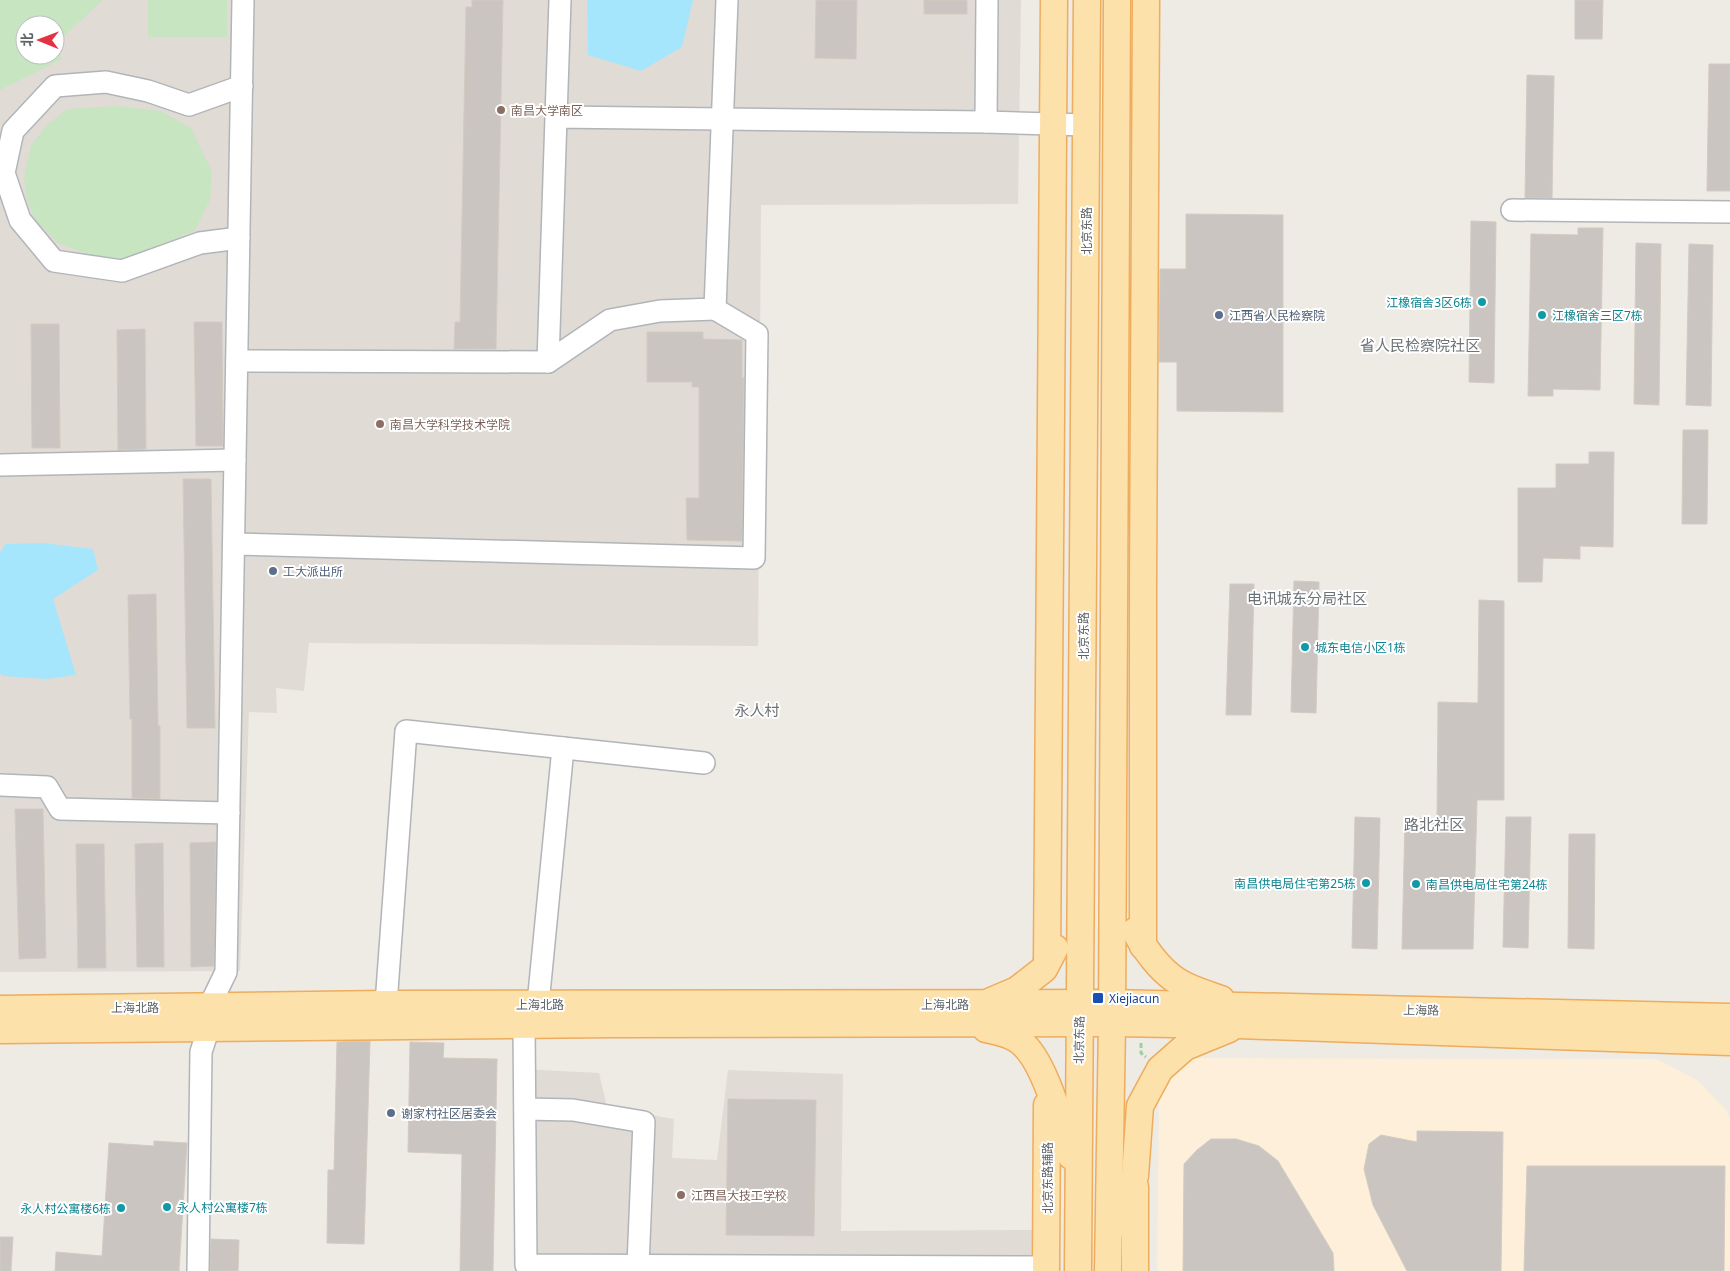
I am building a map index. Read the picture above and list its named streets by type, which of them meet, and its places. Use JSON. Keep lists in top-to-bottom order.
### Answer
{
  "streets": {
    "main road": [
      "北京东路",
      "上海北路",
      "上海路",
      "北京东路辅路"
    ]
  },
  "crossings": [
    ["北京东路", "上海北路"],
    ["北京东路", "上海路"],
    ["上海北路", "上海路"]
  ],
  "districts": [
    "省人民检察院社区",
    "电讯城东分局社区",
    "永人村",
    "路北社区"
  ],
  "places": {
    "other": [
      "南昌大学南区",
      "江橡宿舍3区6栋",
      "江西省人民检察院",
      "江橡宿舍三区7栋",
      "南昌大学科学技术学院",
      "工大派出所",
      "城东电信小区1栋",
      "南昌供电局住宅第25栋",
      "南昌供电局住宅第24栋",
      "谢家村社区居委会",
      "江西昌大技工学校",
      "永人村公寓楼7栋",
      "永人村公寓楼6栋"
    ],
    "transit": ["Xiejiacun"]
  },
  "north": "left"
}
